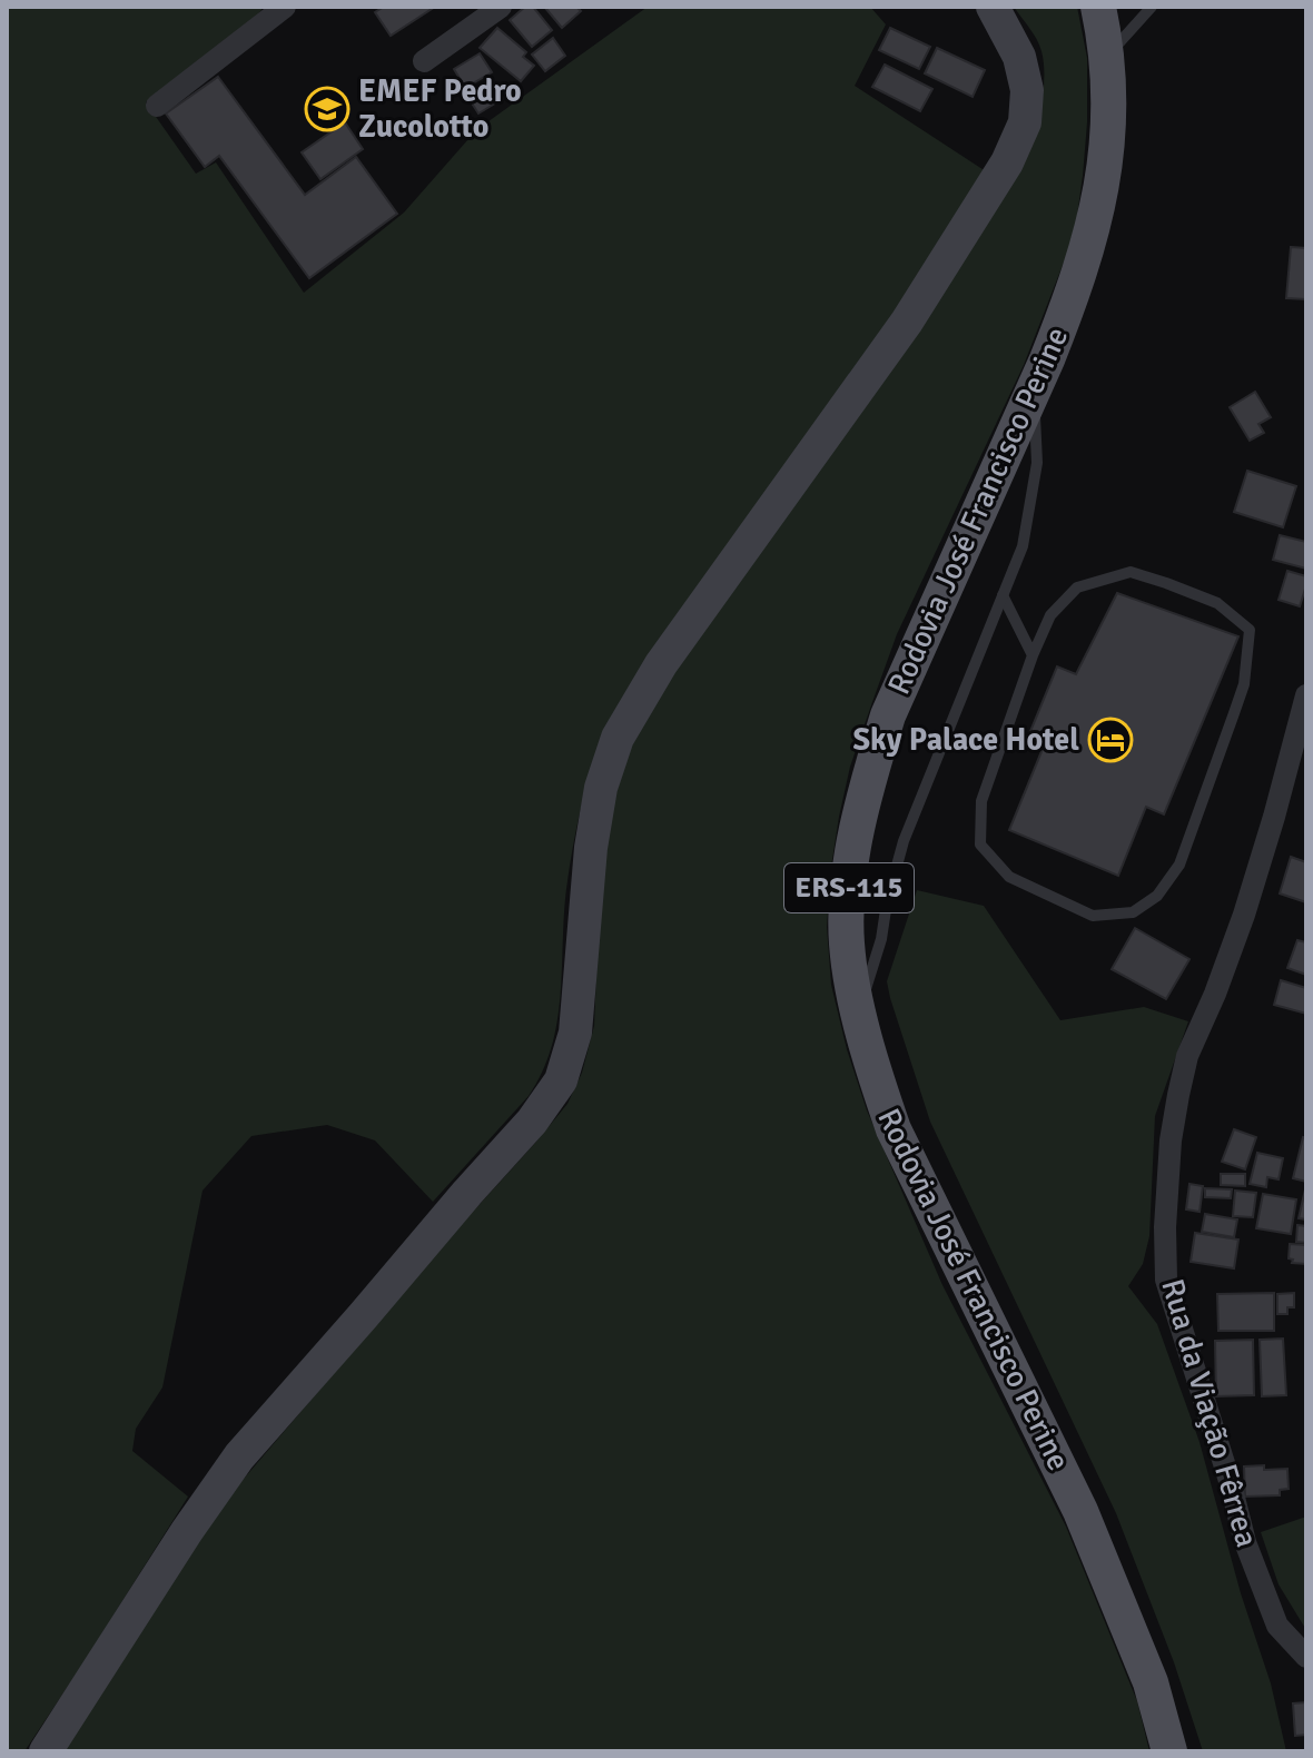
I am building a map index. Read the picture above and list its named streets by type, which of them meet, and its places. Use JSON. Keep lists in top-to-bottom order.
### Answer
{
  "streets": {
    "main road": ["Rodovia José Francisco Perine", "ERS-115"],
    "street": ["Rua da Viação Fêrrea"]
  },
  "places": {
    "school or university": ["EMEF Pedro Zucolotto"],
    "hotel": ["Sky Palace Hotel"]
  }
}
